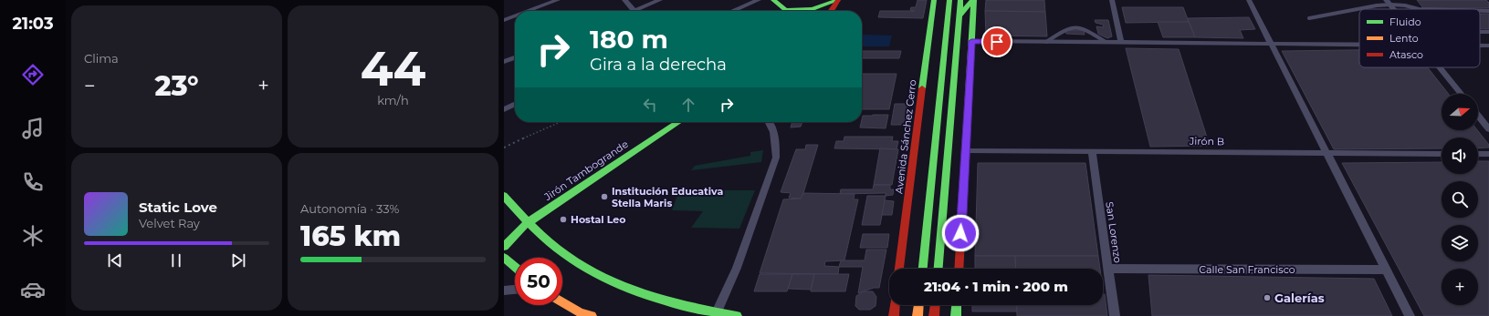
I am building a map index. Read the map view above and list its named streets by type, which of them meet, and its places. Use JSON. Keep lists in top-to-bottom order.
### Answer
{
  "streets": {
    "main road": ["Avenida Sánchez Cerro", "Jirón Tambogrande"],
    "street": ["Jirón B", "San Lorenzo", "Calle San Francisco"]
  },
  "crossings": [
    ["Jirón B", "San Lorenzo"],
    ["San Lorenzo", "Calle San Francisco"]
  ],
  "places": ["Institución Educativa Stella Maris", "Hostal Leo", "Galerías"],
  "legend": ["Fluido", "Lento", "Atasco"],
  "north": "right",
  "page": {
    "tabs": "21:03",
    "tile": [
      "Clima",
      ["44", "km/h"],
      ["Autonomía · 33%", "165 km"]
    ],
    "turn": ["180 m", "Gira a la derecha"],
    "heat": ["−", "23°", "+"],
    "map_buttons": "+",
    "song": ["Static Love", "Velvet Ray"],
    "limit": "50",
    "trip": "21:04 · 1 min · 200 m"
  }
}
